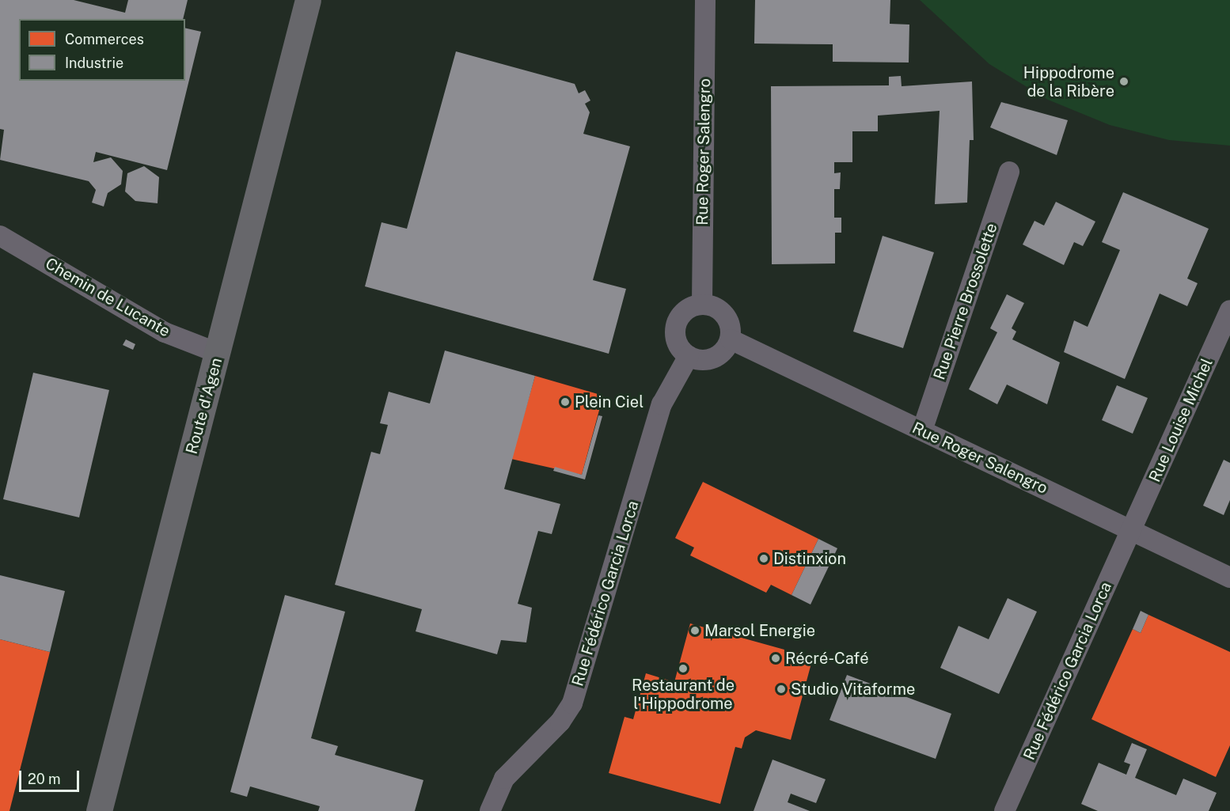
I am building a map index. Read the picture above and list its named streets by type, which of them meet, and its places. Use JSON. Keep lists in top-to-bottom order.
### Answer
{
  "streets": {
    "main road": ["Route d'Agen"],
    "street": [
      "Rue Roger Salengro",
      "Chemin de Lucante",
      "Rue Pierre Brossolette",
      "Rue Louise Michel",
      "Rue Fédérico Garcia Lorca"
    ]
  },
  "crossings": [
    ["Rue Roger Salengro", "Rue Pierre Brossolette"],
    ["Rue Roger Salengro", "Rue Louise Michel"],
    ["Rue Roger Salengro", "Rue Fédérico Garcia Lorca"],
    ["Chemin de Lucante", "Route d'Agen"],
    ["Rue Louise Michel", "Rue Fédérico Garcia Lorca"]
  ],
  "places": [
    "Hippodrome de la Ribère",
    "Plein Ciel",
    "Distinxion",
    "Marsol Energie",
    "Récré-Café",
    "Restaurant de l'Hippodrome",
    "Studio Vitaforme"
  ],
  "legend": ["Commerces", "Industrie"],
  "scale_bar": "20 m"
}
